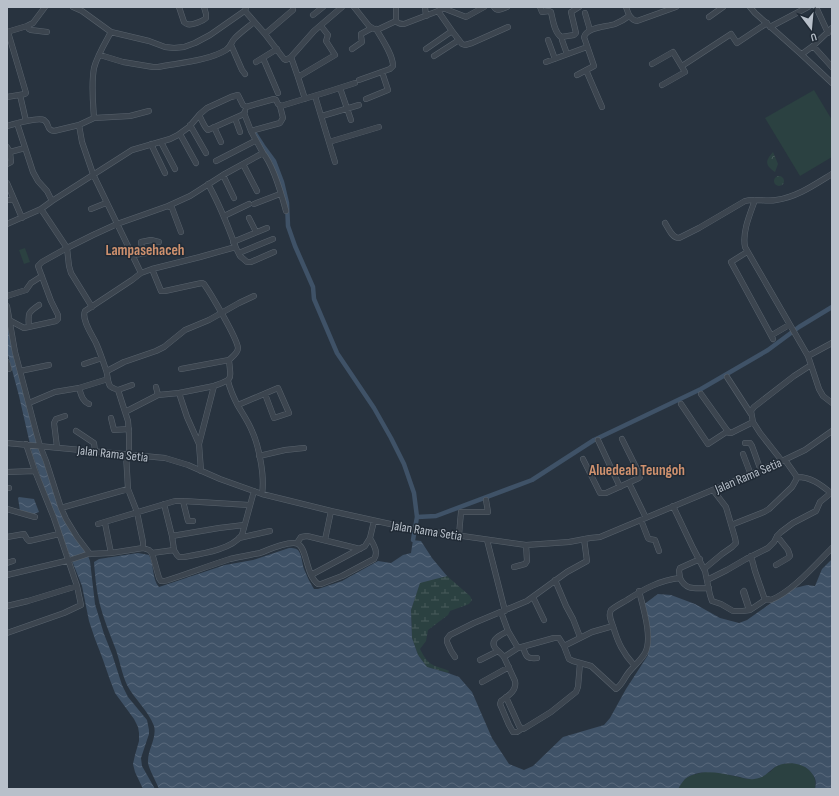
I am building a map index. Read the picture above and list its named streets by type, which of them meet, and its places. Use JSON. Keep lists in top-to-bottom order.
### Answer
{
  "streets": {
    "street": ["Jalan Rama Setia"]
  },
  "districts": ["Lampasehaceh", "Aluedeah Teungoh"],
  "north": "bottom"
}
